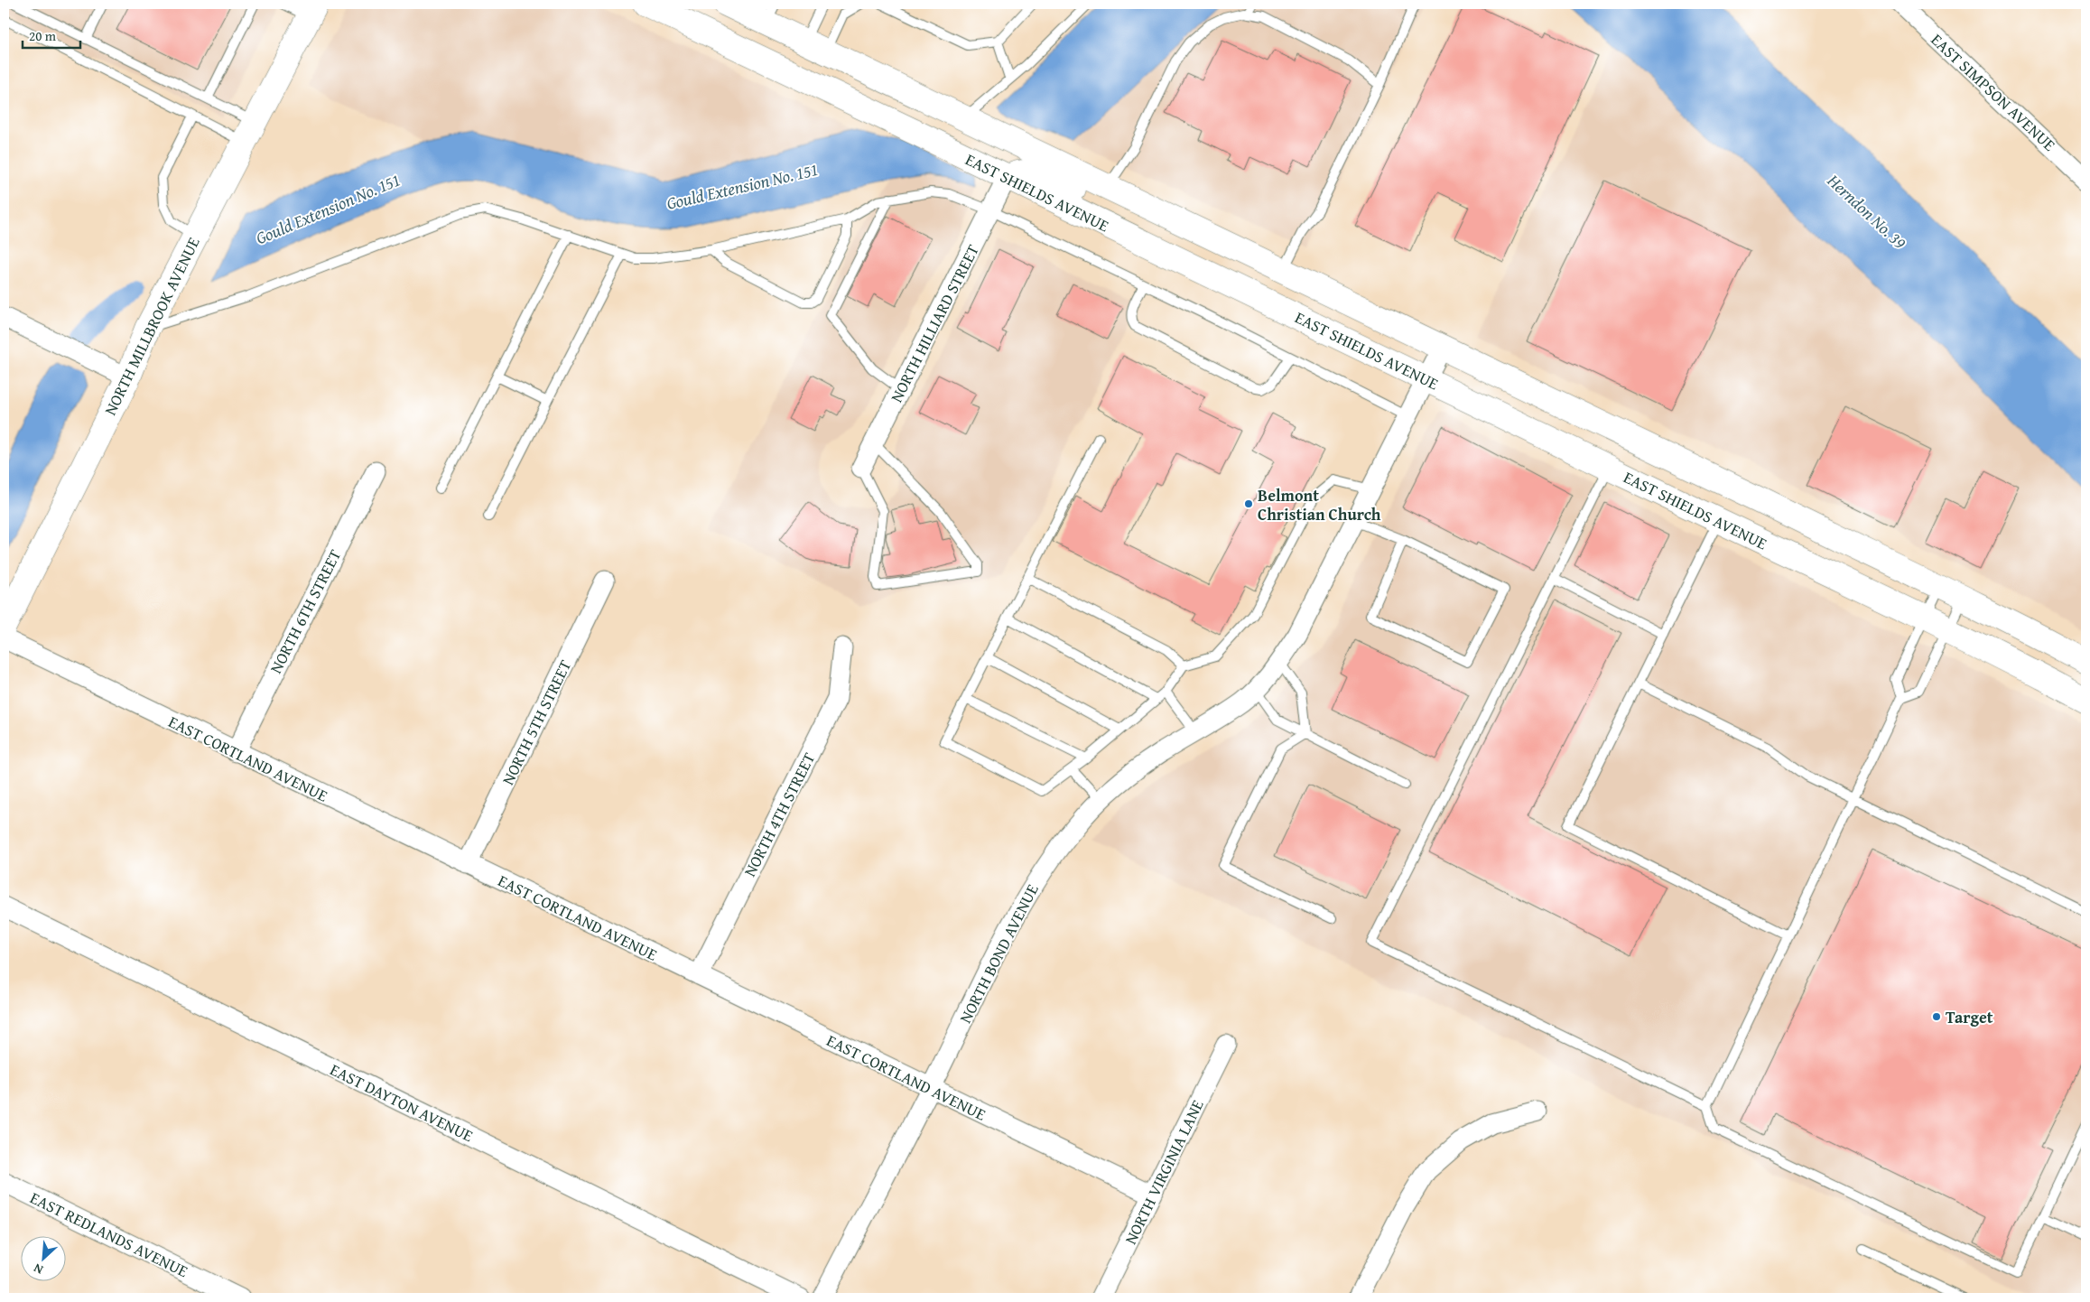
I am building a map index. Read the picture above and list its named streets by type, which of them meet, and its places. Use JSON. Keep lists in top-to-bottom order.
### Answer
{
  "streets": {
    "main road": ["EAST SHIELDS AVENUE", "NORTH MILLBROOK AVENUE"],
    "street": [
      "EAST SIMPSON AVENUE",
      "NORTH HILLIARD STREET",
      "NORTH 6TH STREET",
      "NORTH 5TH STREET",
      "EAST CORTLAND AVENUE",
      "NORTH 4TH STREET",
      "NORTH BOND AVENUE",
      "EAST DAYTON AVENUE",
      "NORTH VIRGINIA LANE",
      "EAST REDLANDS AVENUE"
    ]
  },
  "crossings": [
    ["EAST SHIELDS AVENUE", "NORTH HILLIARD STREET"],
    ["EAST SHIELDS AVENUE", "NORTH BOND AVENUE"],
    ["NORTH 6TH STREET", "EAST CORTLAND AVENUE"],
    ["NORTH 5TH STREET", "EAST CORTLAND AVENUE"],
    ["EAST CORTLAND AVENUE", "NORTH 4TH STREET"],
    ["EAST CORTLAND AVENUE", "NORTH BOND AVENUE"],
    ["EAST CORTLAND AVENUE", "NORTH VIRGINIA LANE"]
  ],
  "water": ["Gould Extension No. 151", "Herndon No. 39"],
  "places": ["Belmont Christian Church", "Target"],
  "scale_bar": "20 m",
  "north": "bottom left"
}
